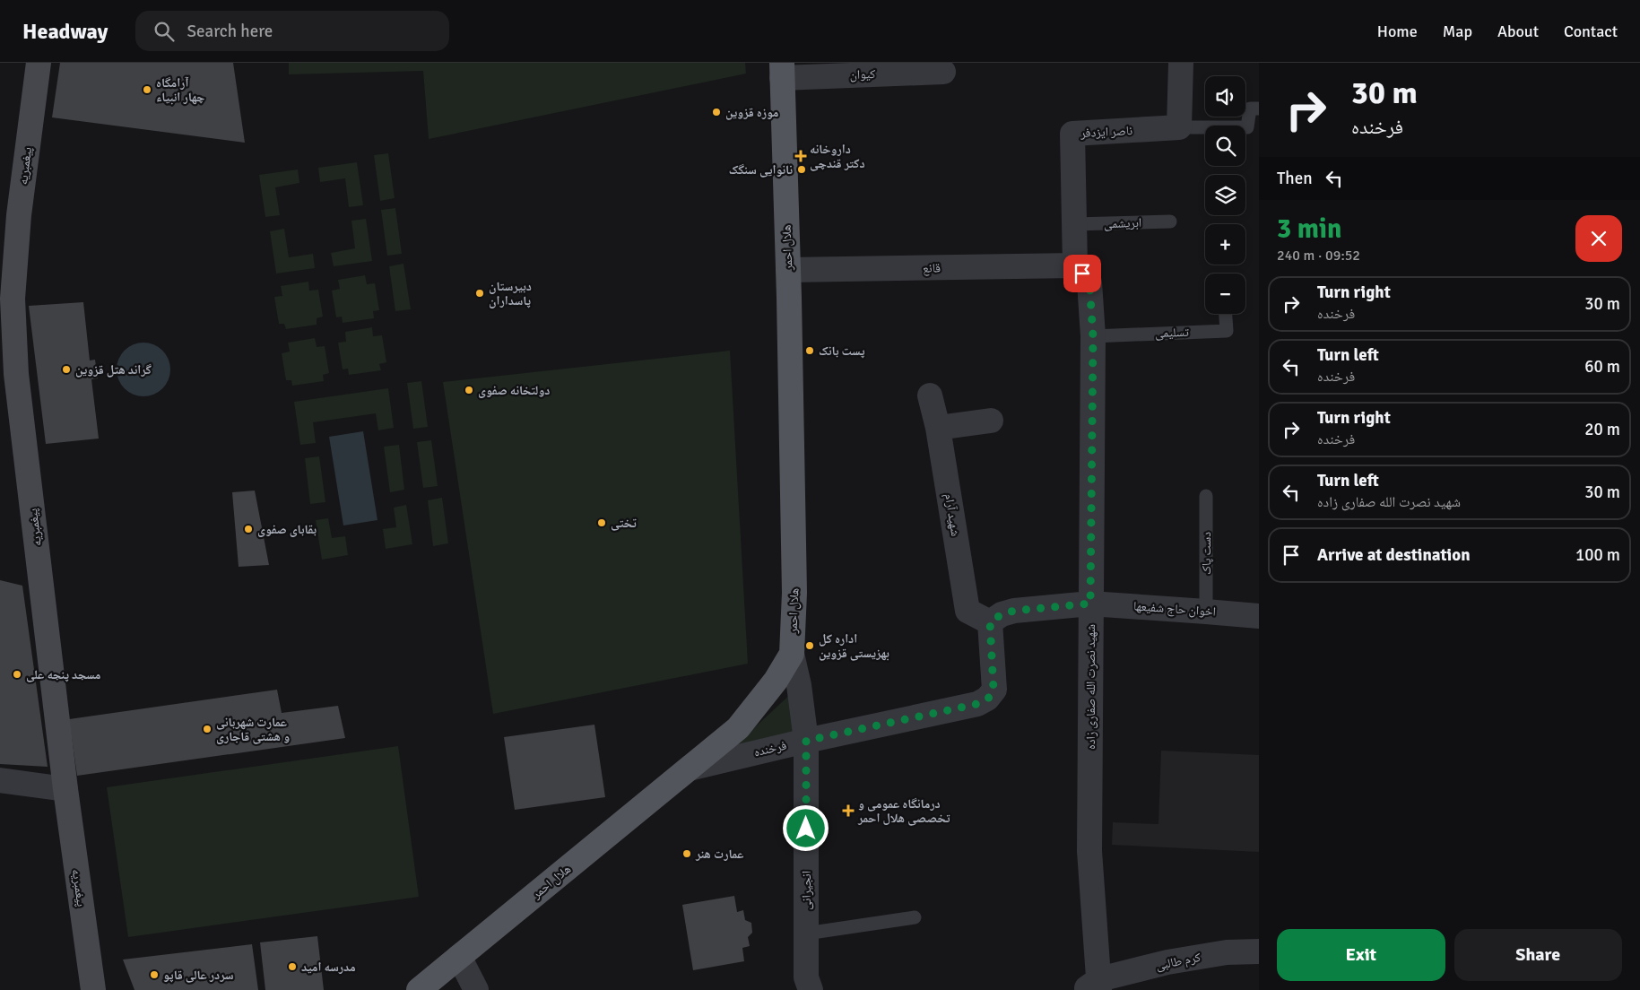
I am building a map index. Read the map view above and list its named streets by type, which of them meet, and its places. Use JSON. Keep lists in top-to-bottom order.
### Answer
{
  "streets": {
    "main road": ["پیغمبریه", "هلال احمر"],
    "street": [
      "کیوان",
      "ناصر ایزدفر",
      "قانع",
      "شهید آرام",
      "اخوان حاج شفیعها",
      "شهید نصرت الله صفاری زاده",
      "فرخنده",
      "انجیرانی",
      "کرم طالبی"
    ],
    "lane": ["ابریشمی", "تسلیمی", "دست پاک"]
  },
  "crossings": [
    ["کیوان", "هلال احمر"],
    ["ناصر ایزدفر", "ابریشمی"],
    ["ناصر ایزدفر", "قانع"],
    ["ناصر ایزدفر", "شهید نصرت الله صفاری زاده"],
    ["هلال احمر", "قانع"],
    ["هلال احمر", "فرخنده"],
    ["هلال احمر", "انجیرانی"],
    ["قانع", "شهید نصرت الله صفاری زاده"],
    ["تسلیمی", "شهید نصرت الله صفاری زاده"],
    ["شهید آرام", "فرخنده"],
    ["دست پاک", "اخوان حاج شفیعها"],
    ["اخوان حاج شفیعها", "شهید نصرت الله صفاری زاده"],
    ["شهید نصرت الله صفاری زاده", "کرم طالبی"],
    ["فرخنده", "انجیرانی"]
  ],
  "places": {
    "other": [
      "آرامگاه چهار انبیاء",
      "موزه قزوین",
      "نانوایی سنگک",
      "دبیرستان پاسداران",
      "پست بانک",
      "گراند هتل قزوین",
      "دولتخانه صفوی",
      "تختی",
      "بقابای صفوی",
      "اداره کل بهزیستی قزوین",
      "مسجد پنجه علی",
      "عمارت شهربانی و هشتی قاجاری",
      "عمارت هنر",
      "مدرسه امید",
      "سردر عالی قاپو"
    ],
    "health": ["داروخانه دکتر قندچی", "درمانگاه عمومی و تخصصی هلال احمر"]
  },
  "page": {
    "header": "Headway",
    "search": "Search here",
    "nav": [
      "Home",
      "Map",
      "About",
      "Contact"
    ],
    "turn": ["30 m", "فرخنده"],
    "map_buttons": ["+", "−"],
    "then": "Then",
    "heading": ["3 min", "240 m · 09:52"],
    "list": [
      {
        "name": "Turn right",
        "note": "فرخنده",
        "value": "30 m"
      },
      {
        "name": "Turn left",
        "note": "فرخنده",
        "value": "60 m"
      },
      {
        "name": "Turn right",
        "note": "فرخنده",
        "value": "20 m"
      },
      {
        "name": "Turn left",
        "note": "شهید نصرت الله صفاری زاده",
        "value": "30 m"
      },
      {
        "name": "Arrive at destination",
        "value": "100 m"
      }
    ],
    "buttons": ["Exit", "Share"]
  }
}
